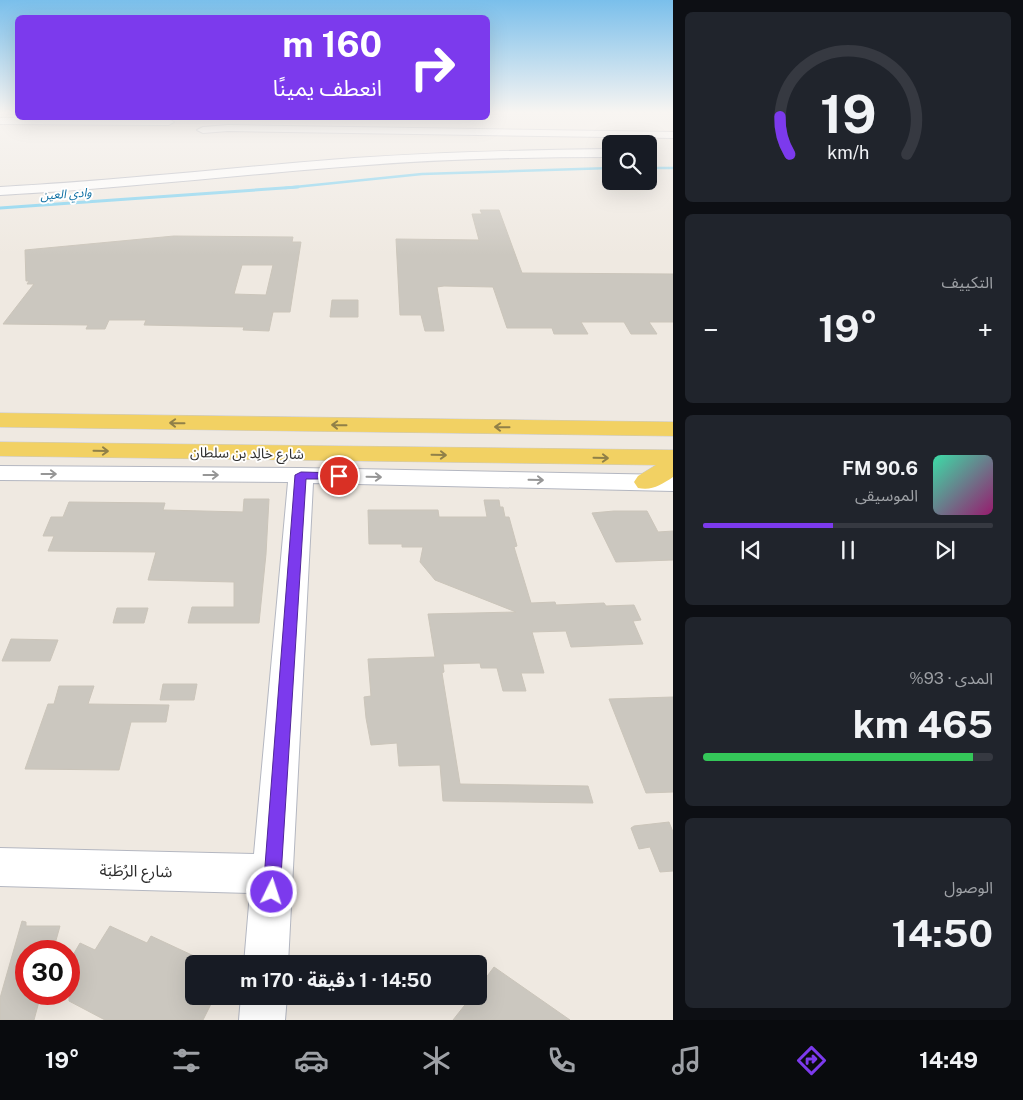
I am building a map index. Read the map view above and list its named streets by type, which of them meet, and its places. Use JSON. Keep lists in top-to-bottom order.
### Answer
{
  "streets": {
    "main road": ["شارع خالِد بن سلطان"],
    "street": ["شارع الرُطَبَة"]
  },
  "water": ["وادي العين"],
  "page": {
    "turn": ["160 m", "انعطف يمينًا"],
    "tile": [
      "التكييف",
      ["المدى · 93%", "465 km"],
      ["الوصول", "14:50"]
    ],
    "heat": ["−", "19°", "+"],
    "song": ["90.6 FM", "الموسيقى"],
    "limit": "30",
    "trip": "14:50 · 1 دقيقة · 170 m",
    "tabs": ["14:49", "19°"],
    "gauge": ["19", "km/h"]
  }
}
